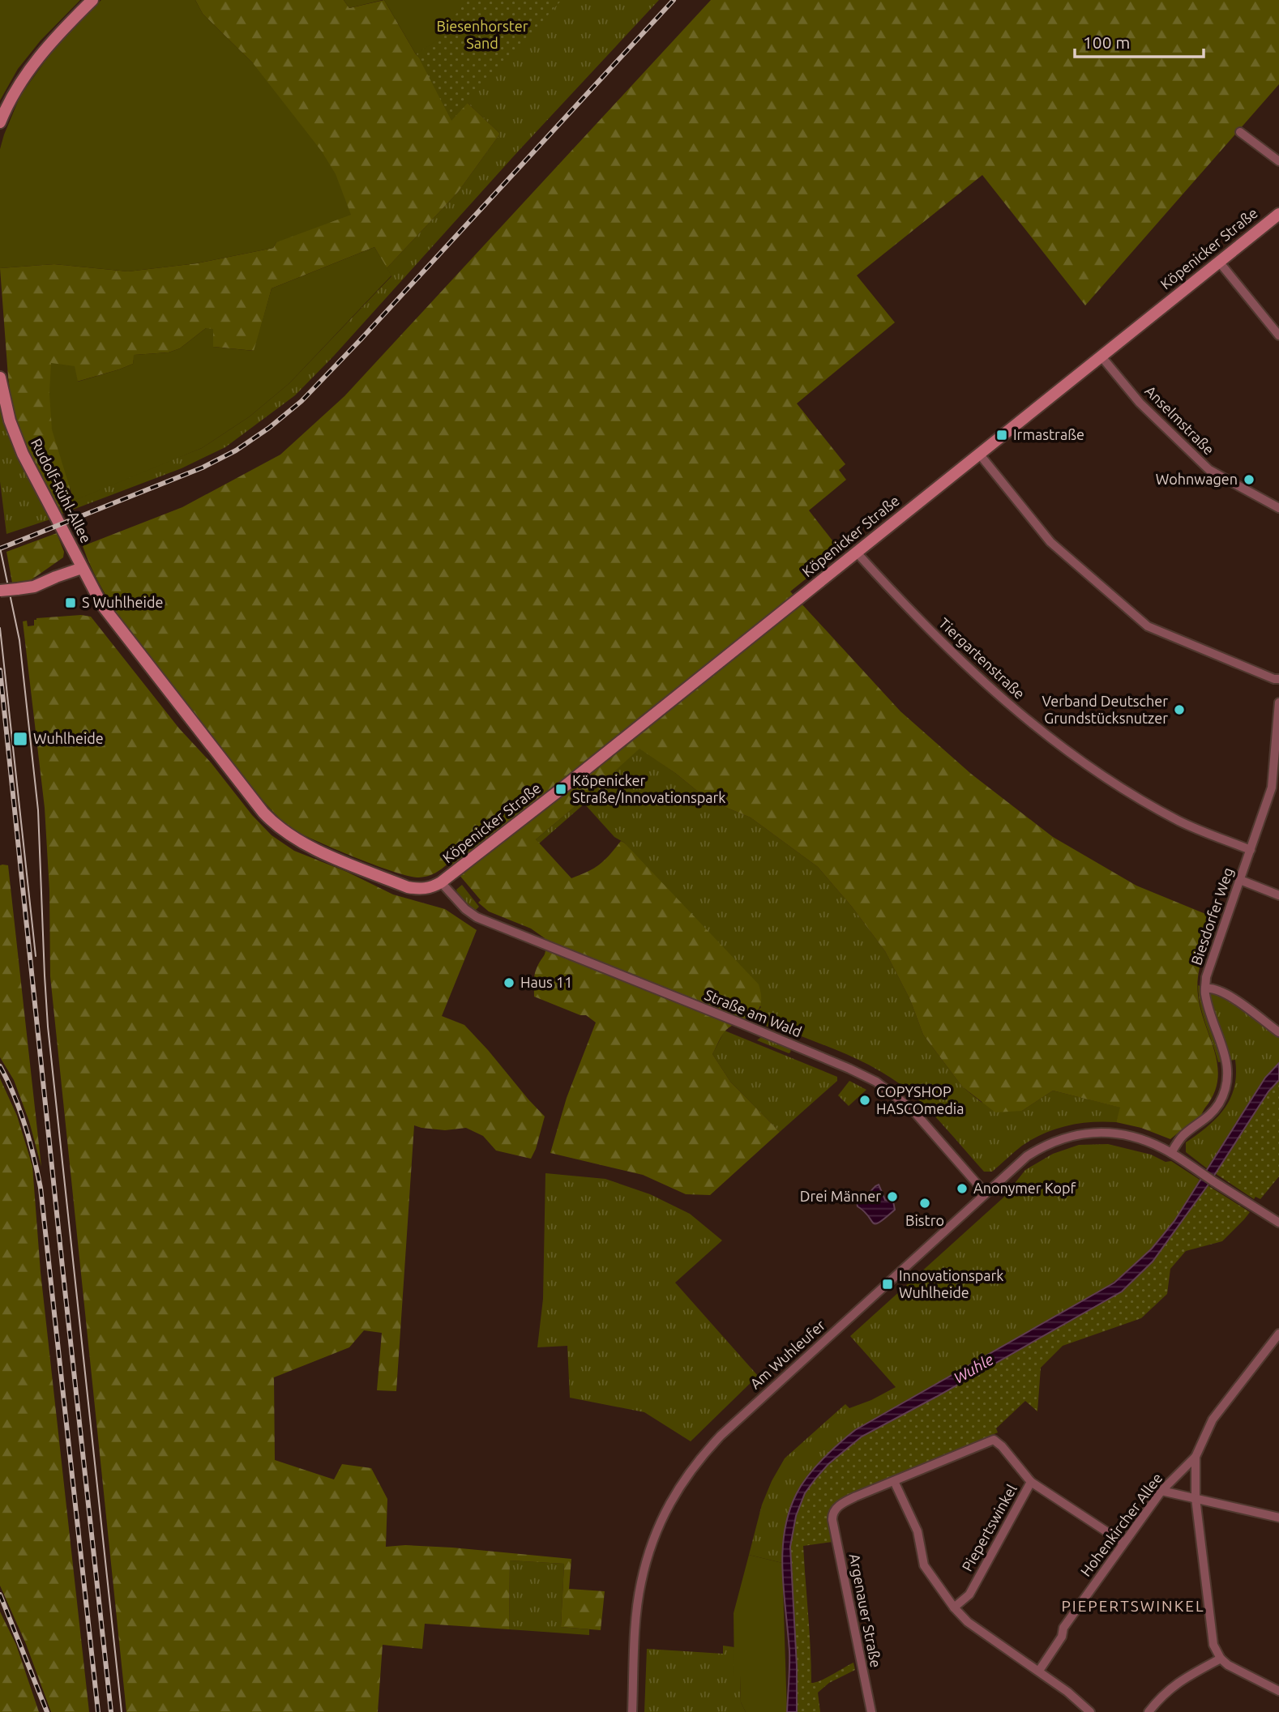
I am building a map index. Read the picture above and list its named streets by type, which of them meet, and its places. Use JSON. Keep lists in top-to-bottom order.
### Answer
{
  "streets": {
    "main road": ["Köpenicker Straße", "Rudolf-Rühl-Allee"],
    "street": [
      "Anselmstraße",
      "Tiergartenstraße",
      "Biesdorfer Weg",
      "Straße am Wald",
      "Am Wuhleufer",
      "Hohenkircher Allee",
      "Piepertswinkel",
      "Argenauer Straße"
    ]
  },
  "crossings": [
    ["Köpenicker Straße", "Anselmstraße"],
    ["Köpenicker Straße", "Rudolf-Rühl-Allee"],
    ["Köpenicker Straße", "Tiergartenstraße"],
    ["Köpenicker Straße", "Straße am Wald"],
    ["Tiergartenstraße", "Biesdorfer Weg"],
    ["Biesdorfer Weg", "Am Wuhleufer"],
    ["Straße am Wald", "Am Wuhleufer"],
    ["Piepertswinkel", "Argenauer Straße"]
  ],
  "districts": ["PIEPERTSWINKEL"],
  "water": ["Wuhle"],
  "parks": ["Biesenhorster Sand"],
  "places": {
    "transit": [
      "Irmastraße",
      "S Wuhlheide",
      "Wuhlheide",
      "Köpenicker Straße/Innovationspark",
      "Innovationspark Wuhlheide"
    ],
    "other": [
      "Wohnwagen",
      "Verband Deutscher Grundstücksnutzer",
      "Haus 11",
      "COPYSHOP HASCOmedia",
      "Anonymer Kopf",
      "Drei Männer",
      "Bistro"
    ]
  },
  "scale_bar": "100 m"
}
